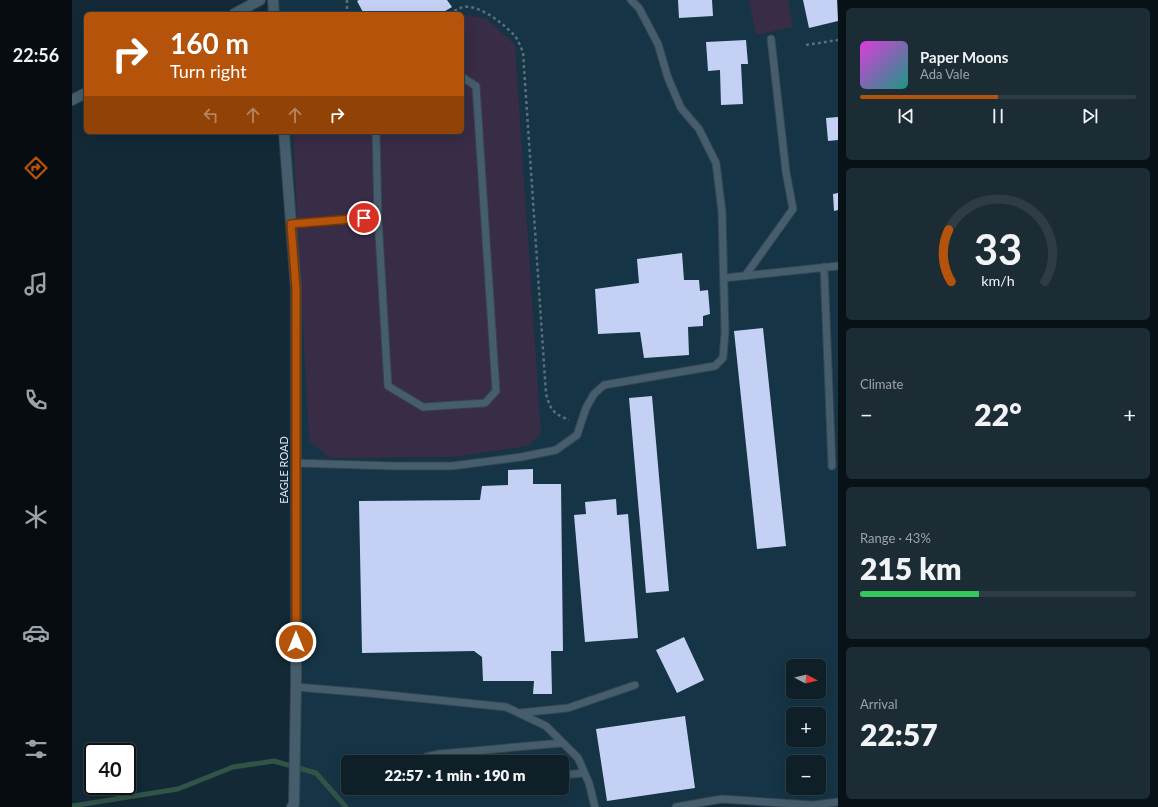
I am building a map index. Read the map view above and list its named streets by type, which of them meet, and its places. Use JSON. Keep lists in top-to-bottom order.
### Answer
{
  "streets": {
    "street": ["EAGLE ROAD"]
  },
  "north": "right",
  "page": {
    "tabs": "22:56",
    "turn": ["160 m", "Turn right"],
    "song": ["Paper Moons", "Ada Vale"],
    "tile": [
      "Climate",
      ["Range · 43%", "215 km"],
      ["Arrival", "22:57"]
    ],
    "heat": ["−", "22°", "+"],
    "map_buttons": ["+", "−"],
    "limit": "40",
    "trip": "22:57 · 1 min · 190 m",
    "gauge": ["33", "km/h"]
  }
}
